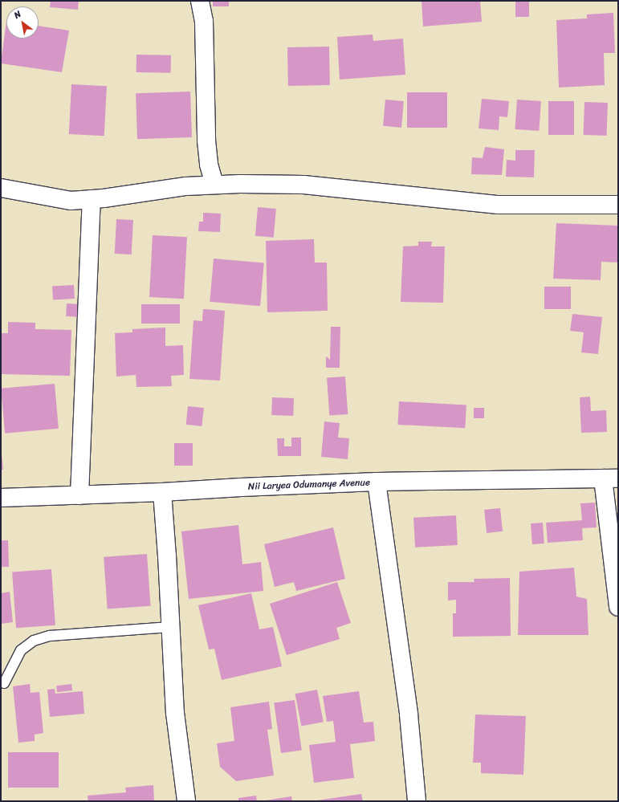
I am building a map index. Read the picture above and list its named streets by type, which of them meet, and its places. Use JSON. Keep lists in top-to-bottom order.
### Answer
{
  "streets": {
    "street": ["Nii Laryea Odumanye Avenue"]
  },
  "north": "top left"
}
